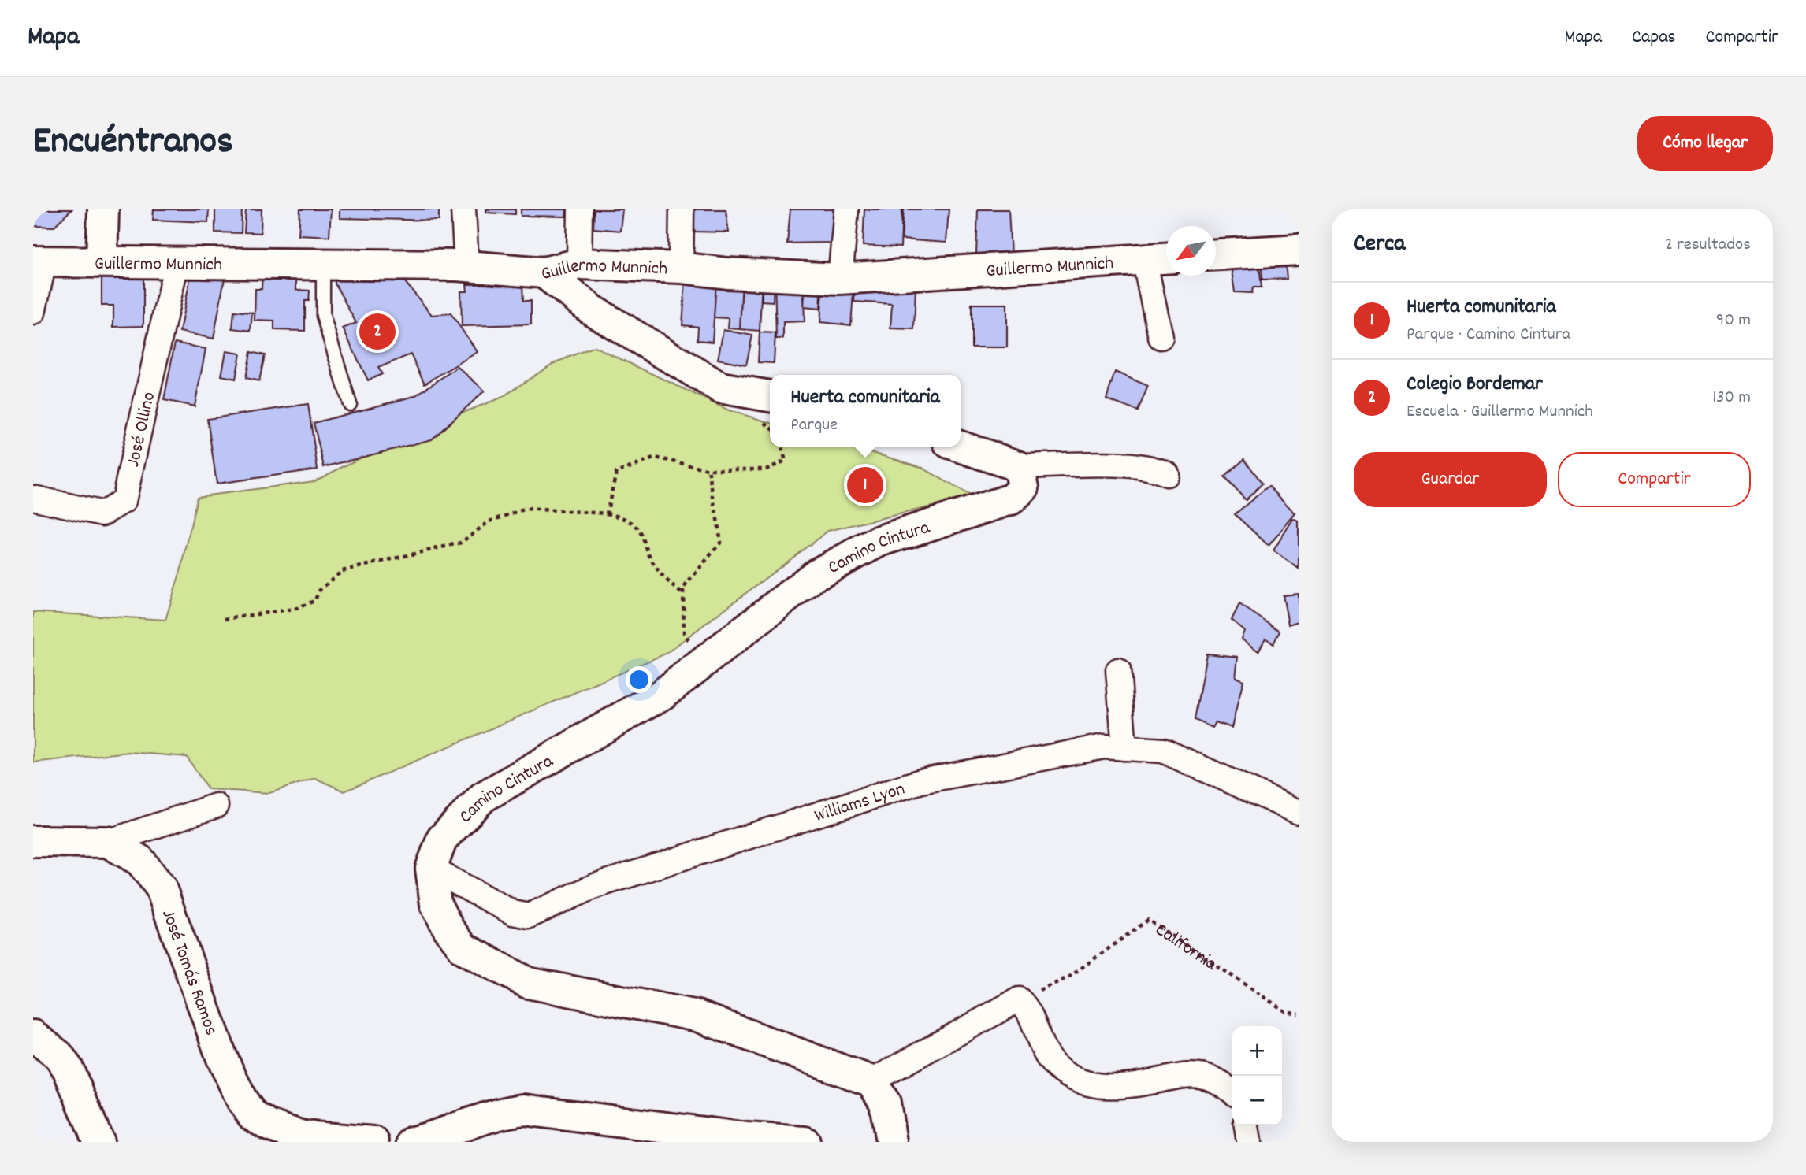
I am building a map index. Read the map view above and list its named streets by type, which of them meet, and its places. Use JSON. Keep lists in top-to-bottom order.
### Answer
{
  "streets": {
    "main road": ["Guillermo Munnich", "Camino Cintura", "José Tomás Ramos"],
    "street": ["José Ollino", "Williams Lyon"],
    "path": ["California"]
  },
  "crossings": [
    ["Guillermo Munnich", "José Ollino"],
    ["Camino Cintura", "Williams Lyon"]
  ],
  "north": "bottom left",
  "page": {
    "header": "Mapa",
    "nav": ["Mapa", "Capas", "Compartir"],
    "title": "Encuéntranos",
    "buttons": [
      "Cómo llegar",
      ["Guardar", "Compartir"]
    ],
    "heading": ["Cerca", "2 resultados"],
    "list": [
      {
        "mark": "1",
        "name": "Huerta comunitaria",
        "note": "Parque · Camino Cintura",
        "value": "90 m"
      },
      {
        "mark": "2",
        "name": "Colegio Bordemar",
        "note": "Escuela · Guillermo Munnich",
        "value": "130 m"
      }
    ],
    "pins": ["2", "1"],
    "popup": ["Huerta comunitaria", "Parque"],
    "map_buttons": ["+", "−"]
  }
}
